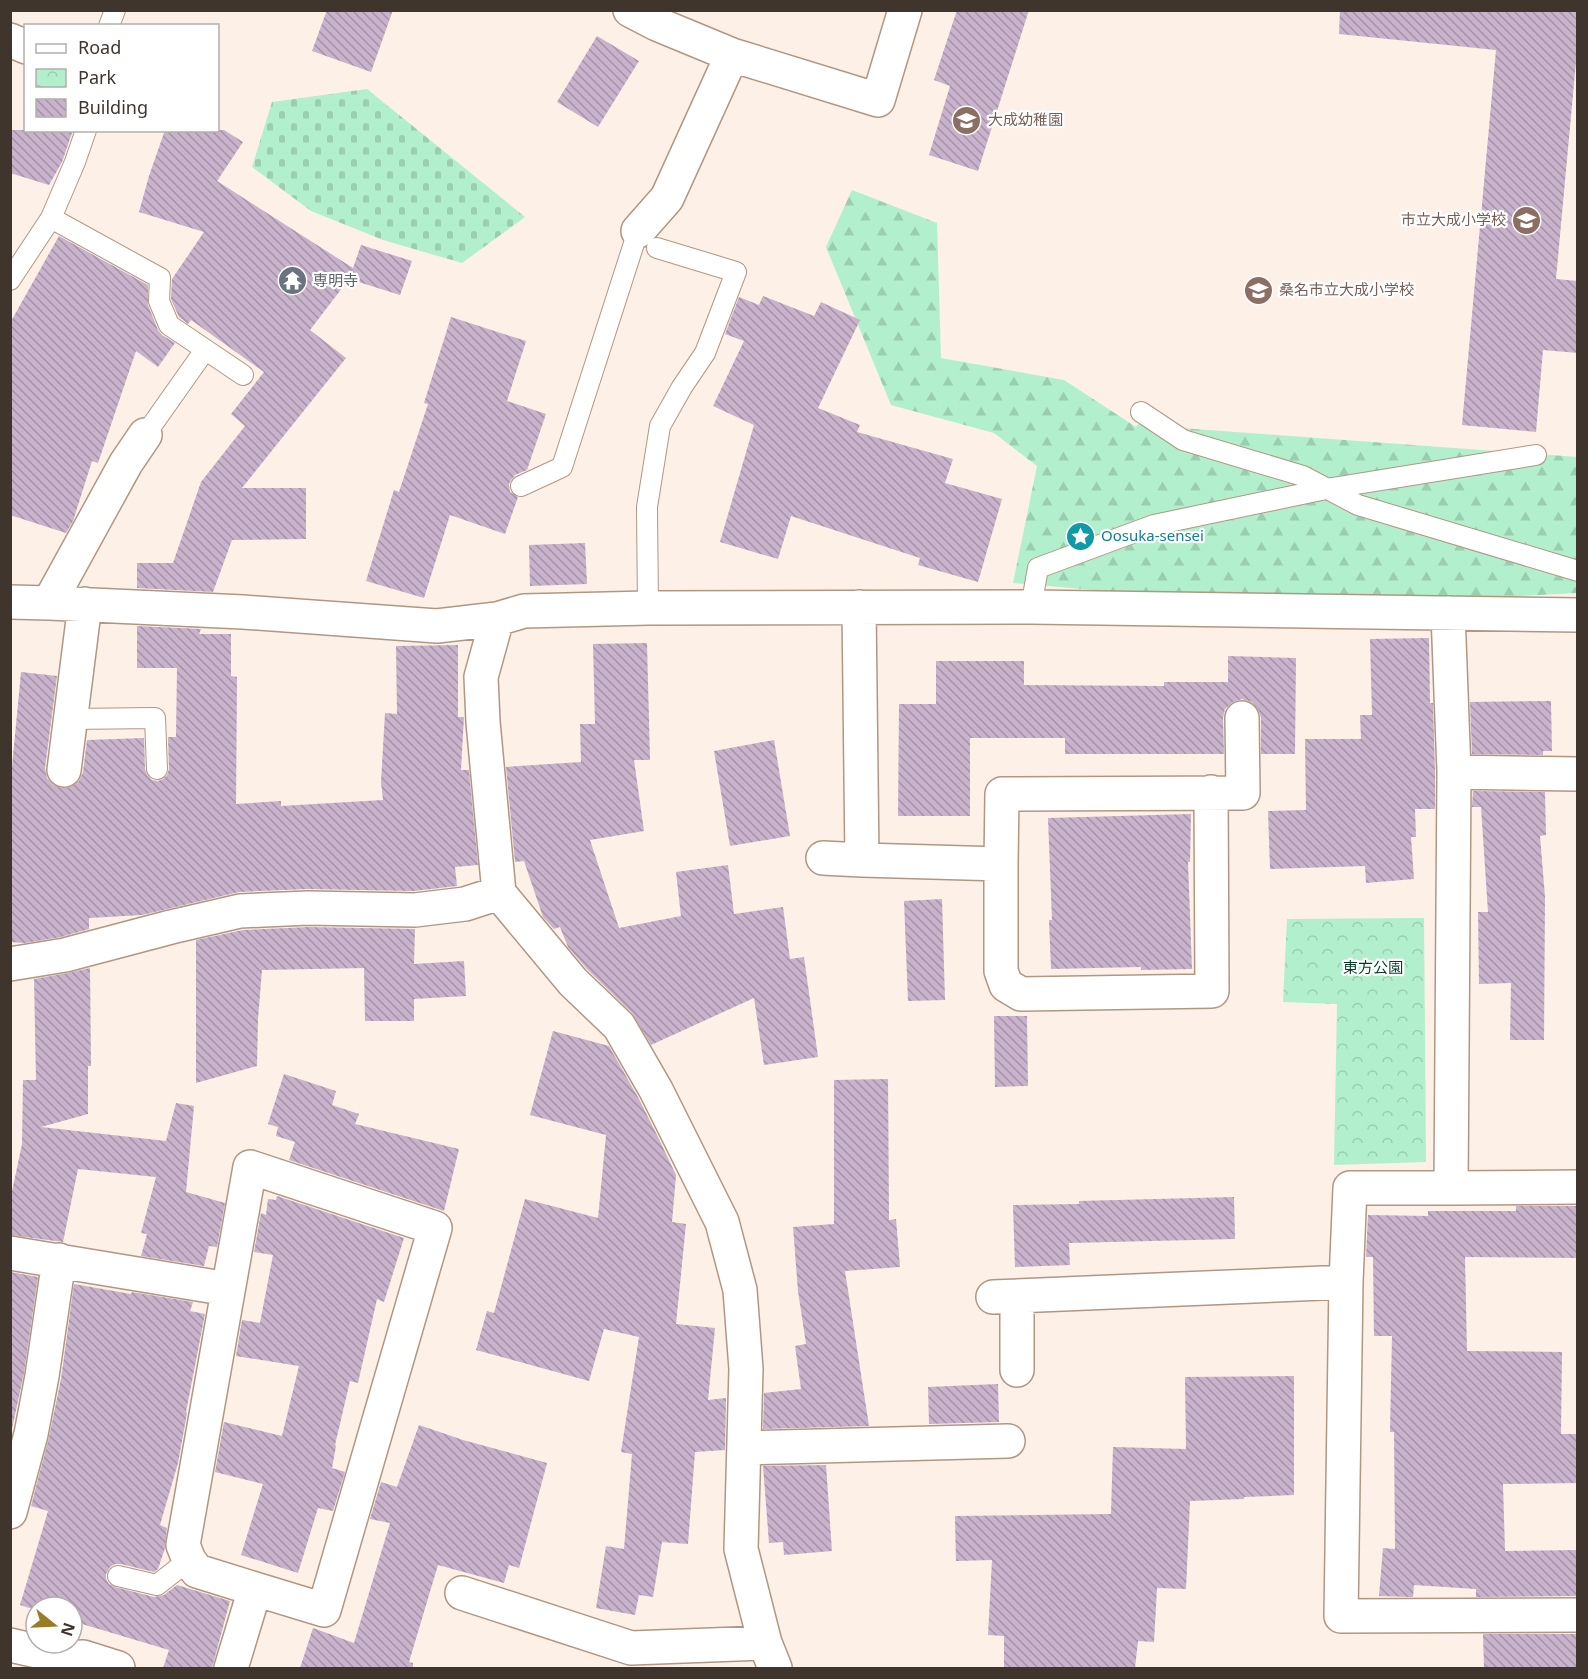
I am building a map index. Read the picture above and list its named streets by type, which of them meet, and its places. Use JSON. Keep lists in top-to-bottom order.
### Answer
{
  "parks": ["東方公園"],
  "places": {
    "school or university": ["大成幼稚園", "市立大成小学校", "桑名市立大成小学校"],
    "temple": ["専明寺"],
    "place": ["Oosuka-sensei"]
  },
  "legend": ["Road", "Park", "Building"],
  "north": "right"
}
